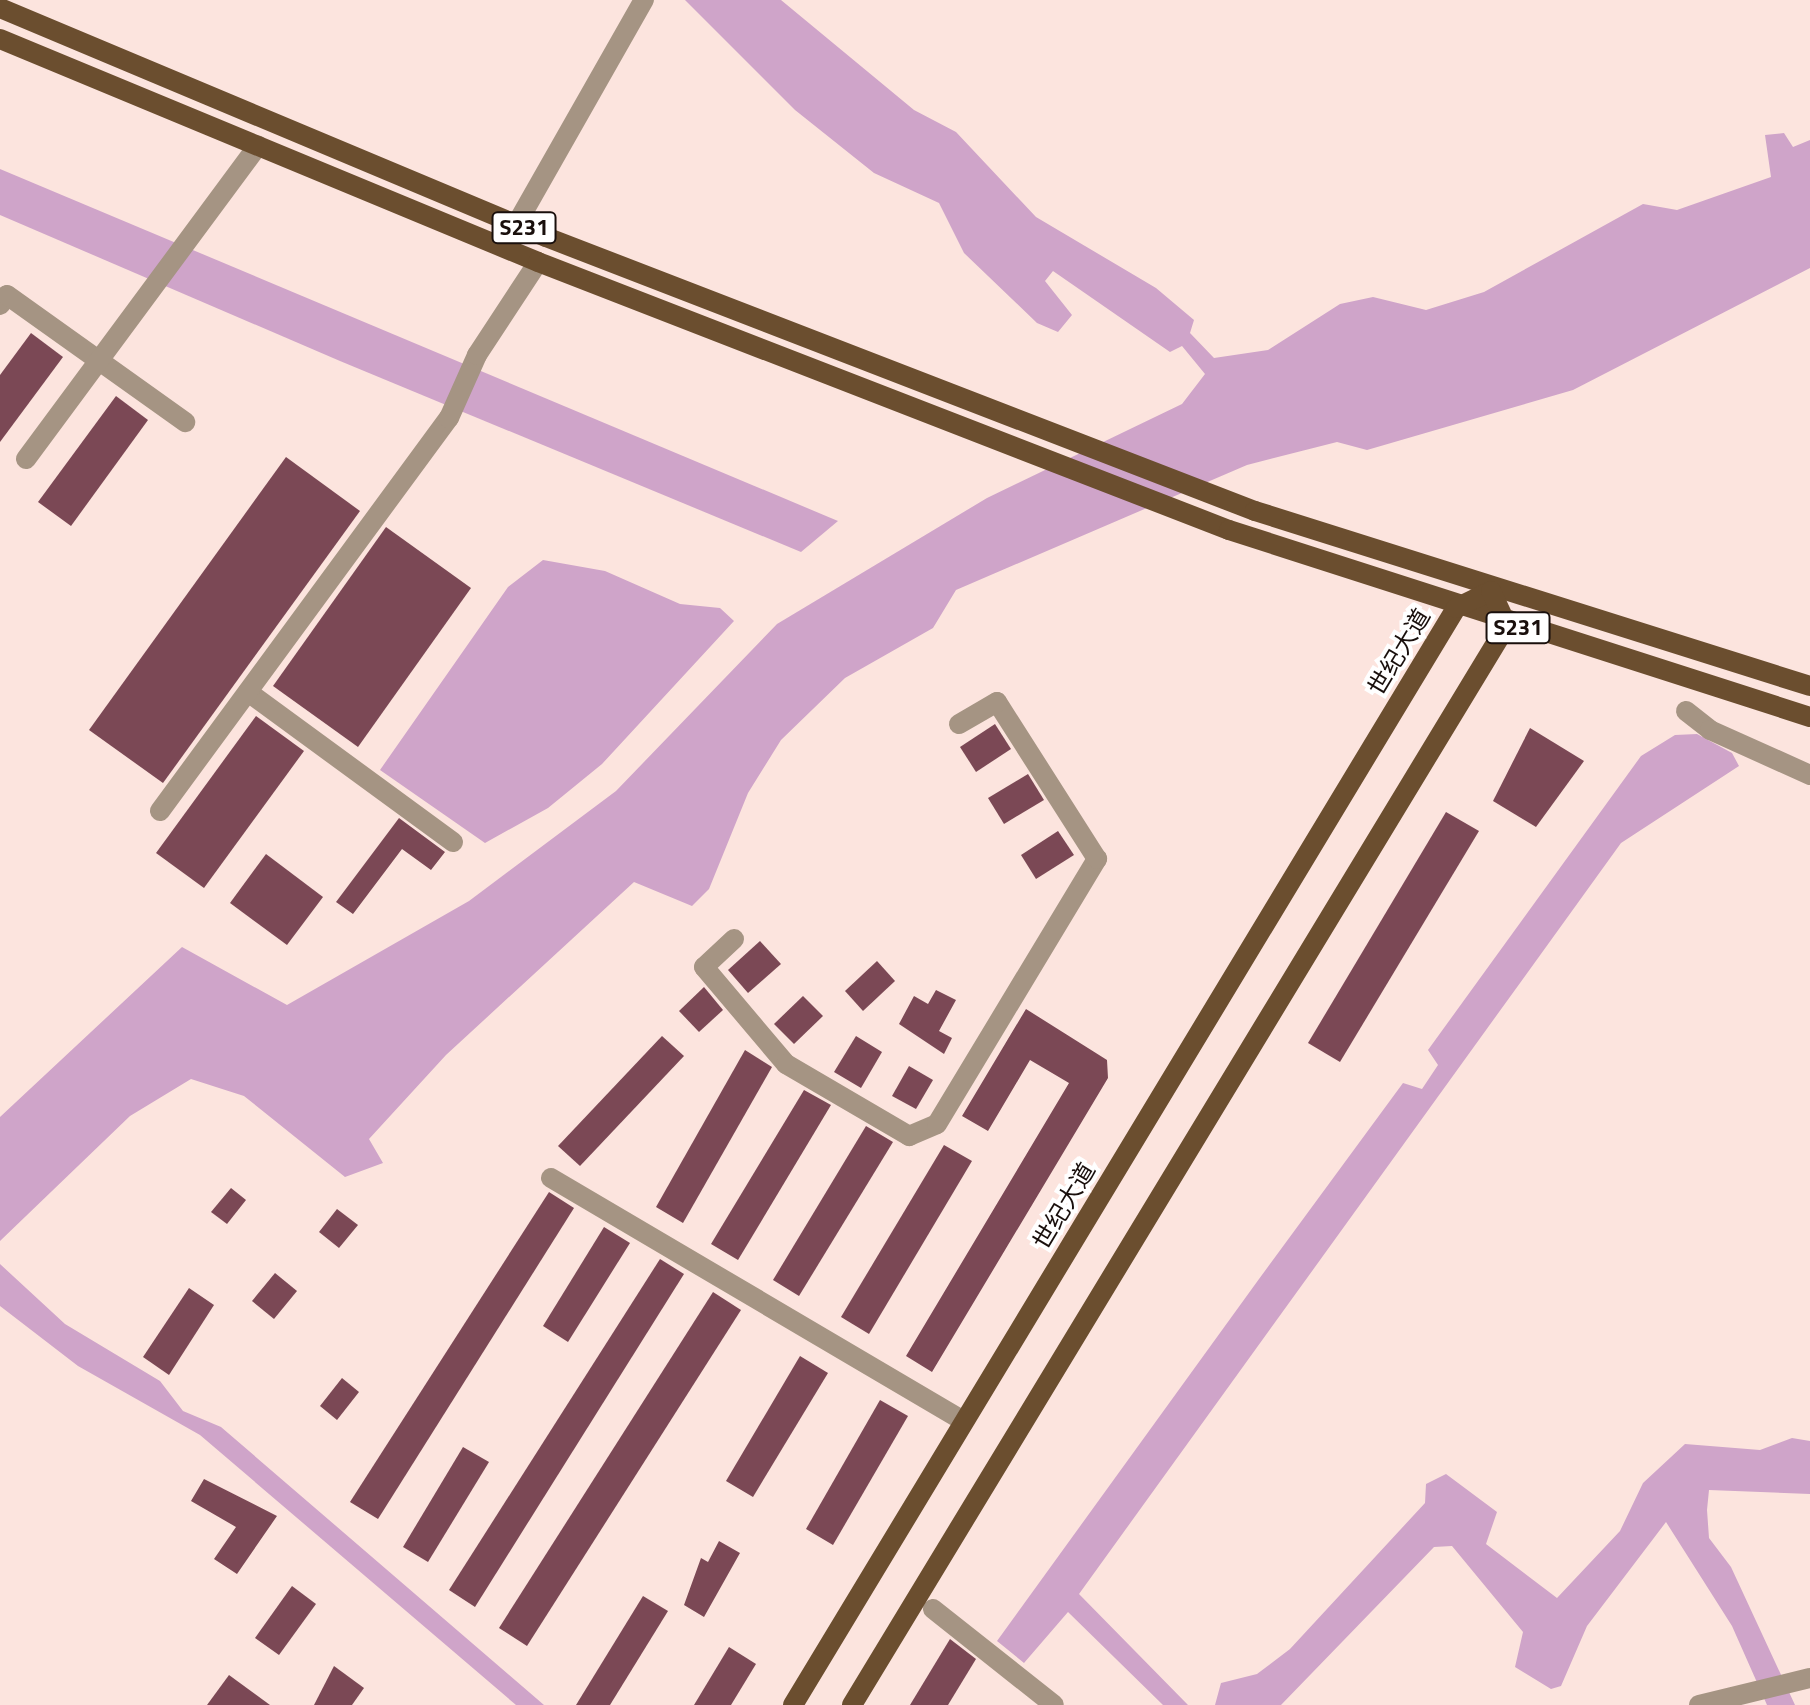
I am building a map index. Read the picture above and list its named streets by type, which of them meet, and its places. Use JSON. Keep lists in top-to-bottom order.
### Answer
{
  "streets": {
    "main road": ["S231", "世纪大道"]
  },
  "crossings": [
    ["S231", "世纪大道"]
  ]
}
